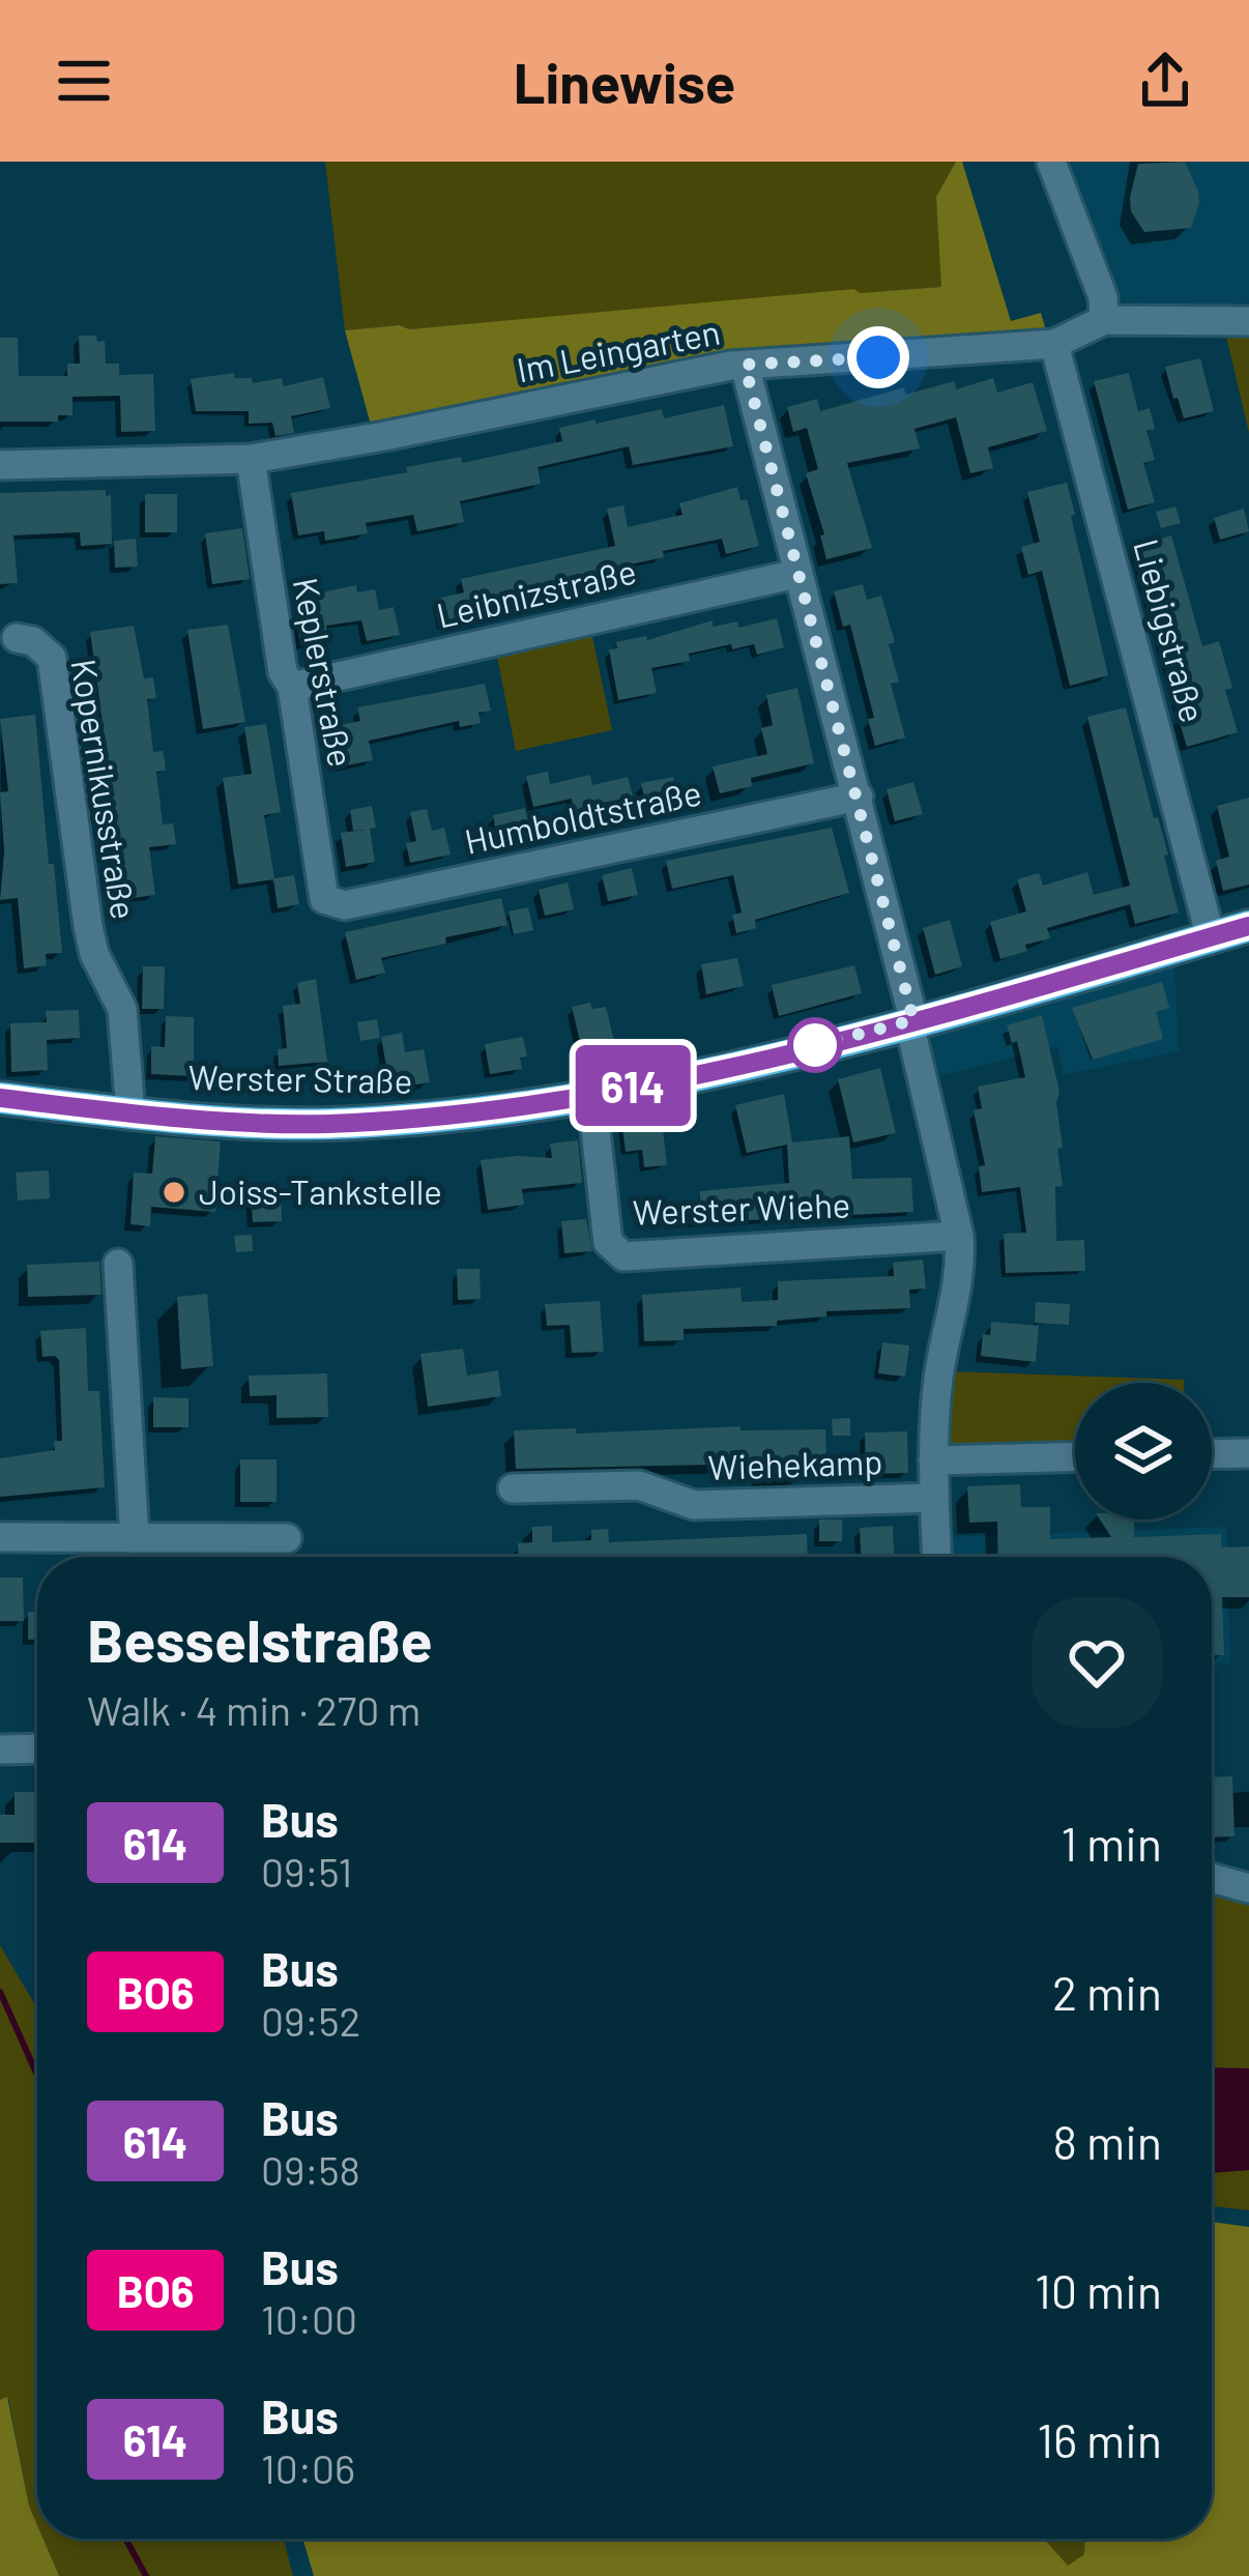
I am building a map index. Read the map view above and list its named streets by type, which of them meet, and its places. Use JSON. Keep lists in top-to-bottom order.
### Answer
{
  "streets": {
    "main road": ["Werster Straße"],
    "street": [
      "Im Leingarten",
      "Leibnizstraße",
      "Liebigstraße",
      "Keplerstraße",
      "Kopernikusstraße",
      "Humboldtstraße",
      "Werster Wiehe",
      "Wiehekamp"
    ]
  },
  "crossings": [
    ["Im Leingarten", "Liebigstraße"],
    ["Im Leingarten", "Keplerstraße"],
    ["Leibnizstraße", "Keplerstraße"],
    ["Liebigstraße", "Werster Straße"],
    ["Keplerstraße", "Humboldtstraße"],
    ["Kopernikusstraße", "Werster Straße"],
    ["Werster Straße", "Werster Wiehe"]
  ],
  "places": ["Joiss-Tankstelle"],
  "lines": ["bus line 614"],
  "page": {
    "header": "Linewise",
    "on_map": "614",
    "heading": ["Besselstraße", "Walk · 4 min · 270 m"],
    "list": [
      {
        "mark": "614",
        "name": "Bus",
        "note": "09:51",
        "value": "1 min"
      },
      {
        "mark": "BO6",
        "name": "Bus",
        "note": "09:52",
        "value": "2 min"
      },
      {
        "mark": "614",
        "name": "Bus",
        "note": "09:58",
        "value": "8 min"
      },
      {
        "mark": "BO6",
        "name": "Bus",
        "note": "10:00",
        "value": "10 min"
      },
      {
        "mark": "614",
        "name": "Bus",
        "note": "10:06",
        "value": "16 min"
      }
    ]
  }
}
